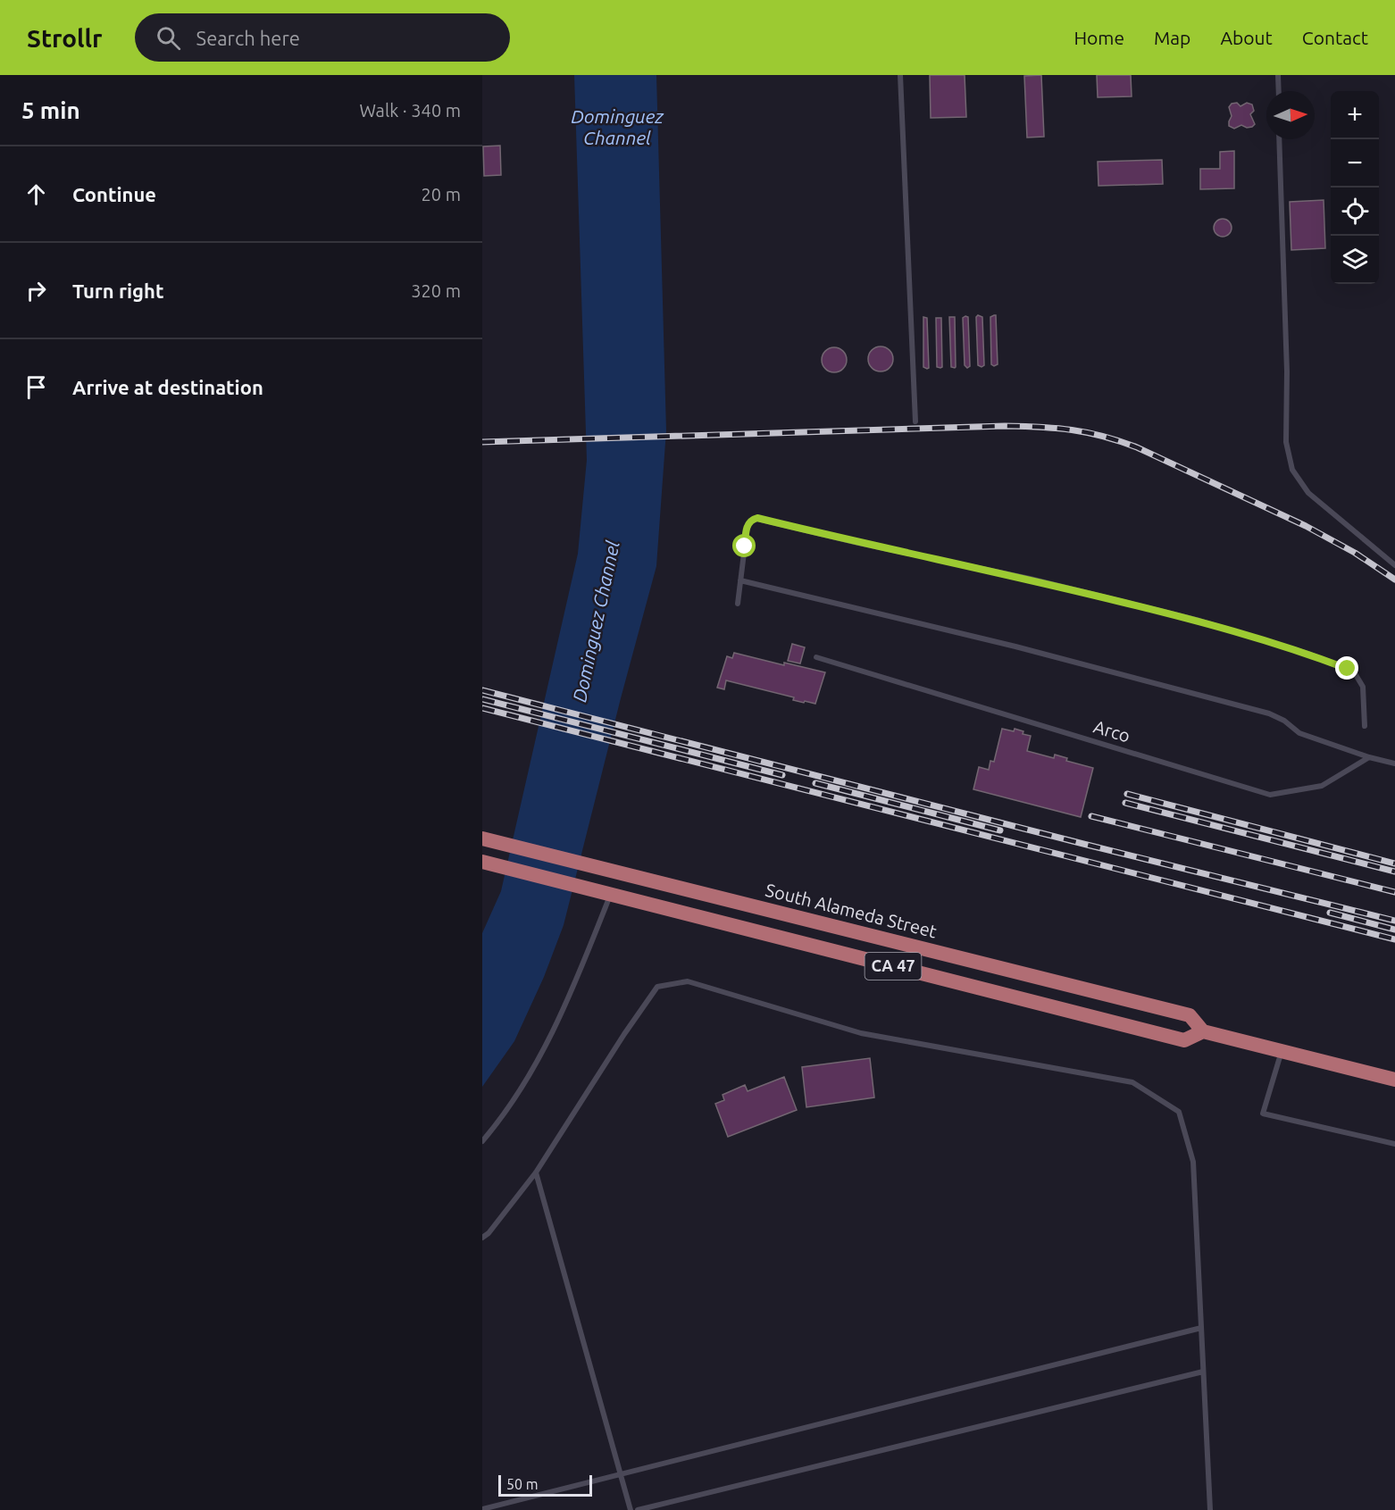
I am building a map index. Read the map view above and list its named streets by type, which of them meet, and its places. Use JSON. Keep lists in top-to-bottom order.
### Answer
{
  "streets": {
    "main road": ["South Alameda Street", "CA 47"],
    "lane": ["Arco"]
  },
  "crossings": [
    ["South Alameda Street", "CA 47"]
  ],
  "water": ["Dominguez Channel"],
  "scale_bar": "50 m",
  "north": "right",
  "page": {
    "header": "Strollr",
    "search": "Search here",
    "nav": [
      "Home",
      "Map",
      "About",
      "Contact"
    ],
    "heading": ["5 min", "Walk · 340 m"],
    "map_buttons": ["+", "−"],
    "list": [
      ["Continue", "20 m"],
      ["Turn right", "320 m"],
      "Arrive at destination"
    ],
    "scale": "50 m"
  }
}
